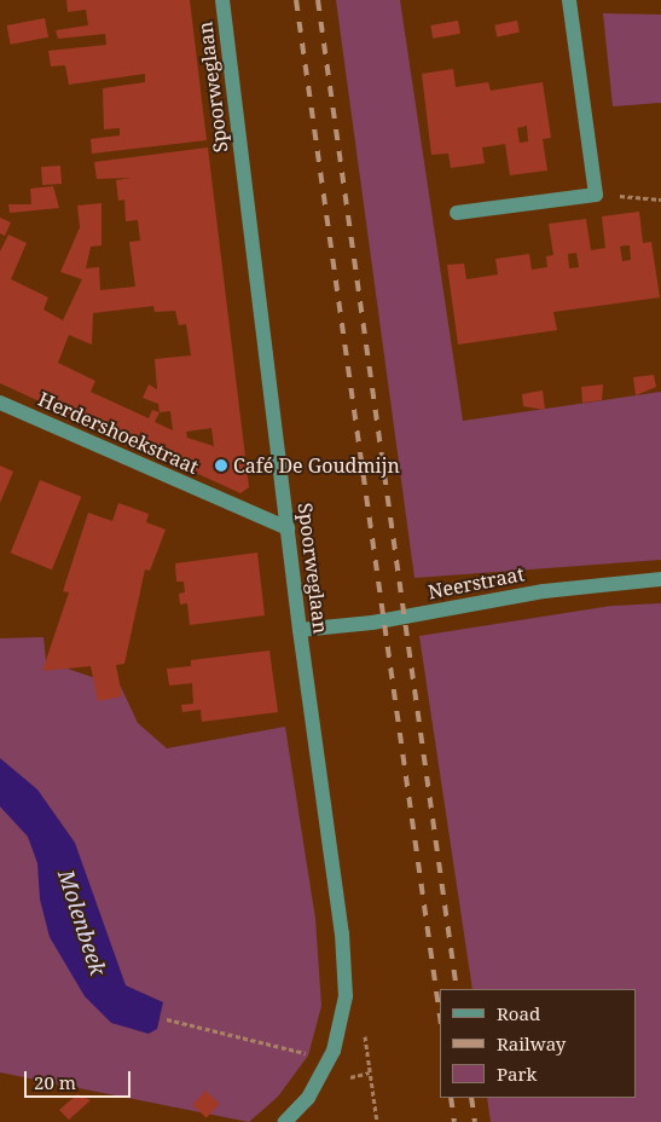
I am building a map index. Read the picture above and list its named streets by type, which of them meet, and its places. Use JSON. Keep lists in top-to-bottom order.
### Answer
{
  "streets": {
    "street": ["Spoorweglaan", "Herdershoekstraat", "Neerstraat"]
  },
  "crossings": [
    ["Spoorweglaan", "Herdershoekstraat"],
    ["Spoorweglaan", "Neerstraat"]
  ],
  "water": ["Molenbeek"],
  "places": ["Café De Goudmijn"],
  "legend": ["Road", "Railway", "Park"],
  "scale_bar": "20 m"
}
